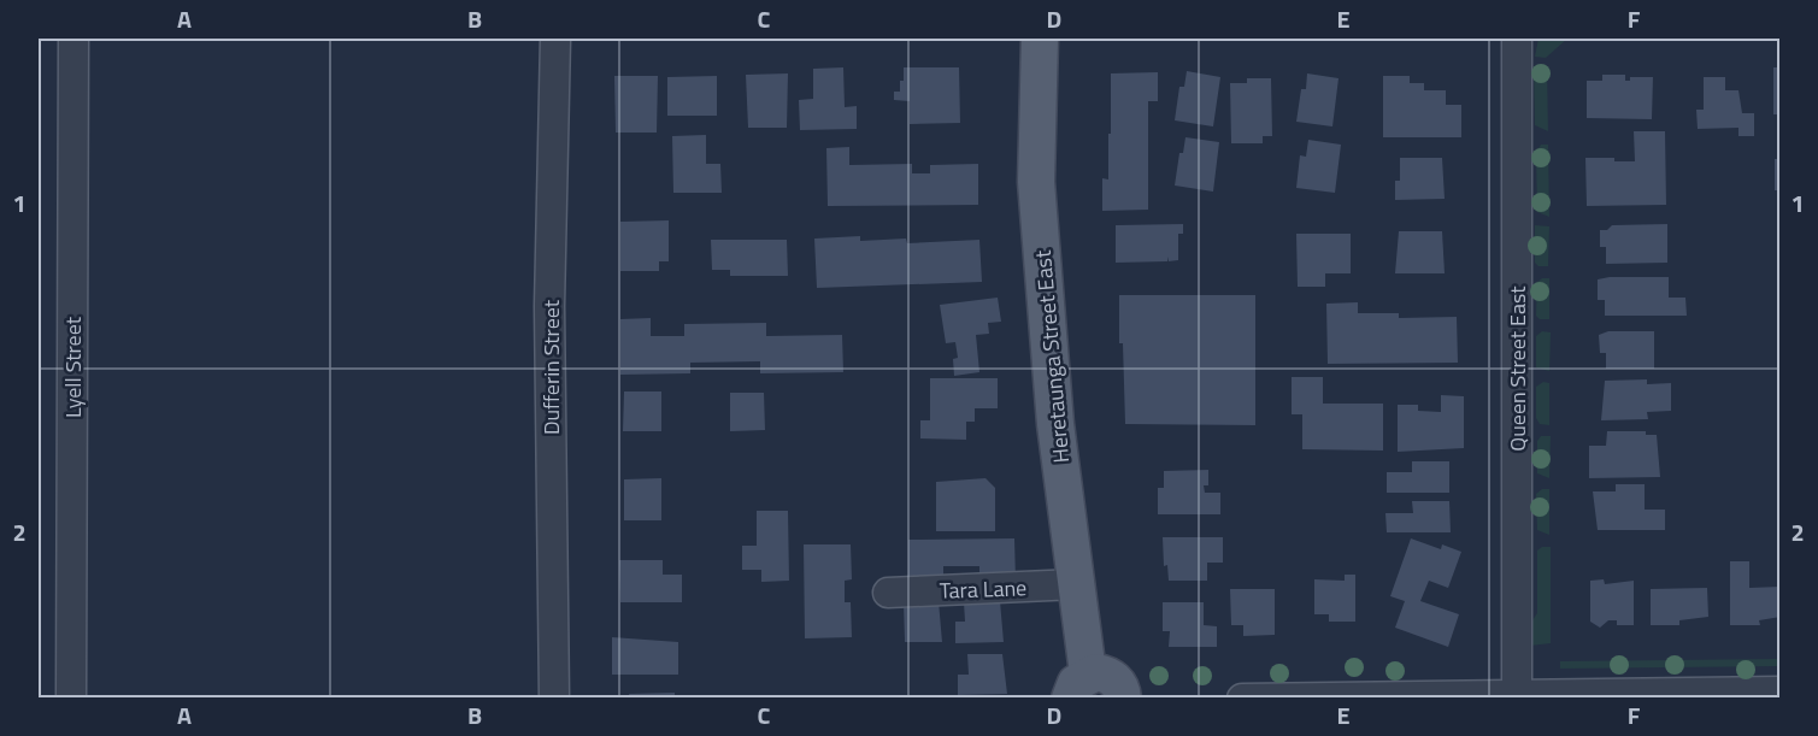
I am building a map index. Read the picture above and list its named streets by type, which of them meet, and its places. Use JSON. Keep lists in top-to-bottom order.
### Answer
{
  "streets": {
    "main road": ["Heretaunga Street East"],
    "street": [
      "Lyell Street",
      "Dufferin Street",
      "Queen Street East",
      "Tara Lane"
    ]
  },
  "crossings": [
    ["Heretaunga Street East", "Tara Lane"]
  ],
  "grid": {
    "columns": [
      "A",
      "B",
      "C",
      "D",
      "E",
      "F"
    ],
    "rows": ["1", "2"]
  }
}
